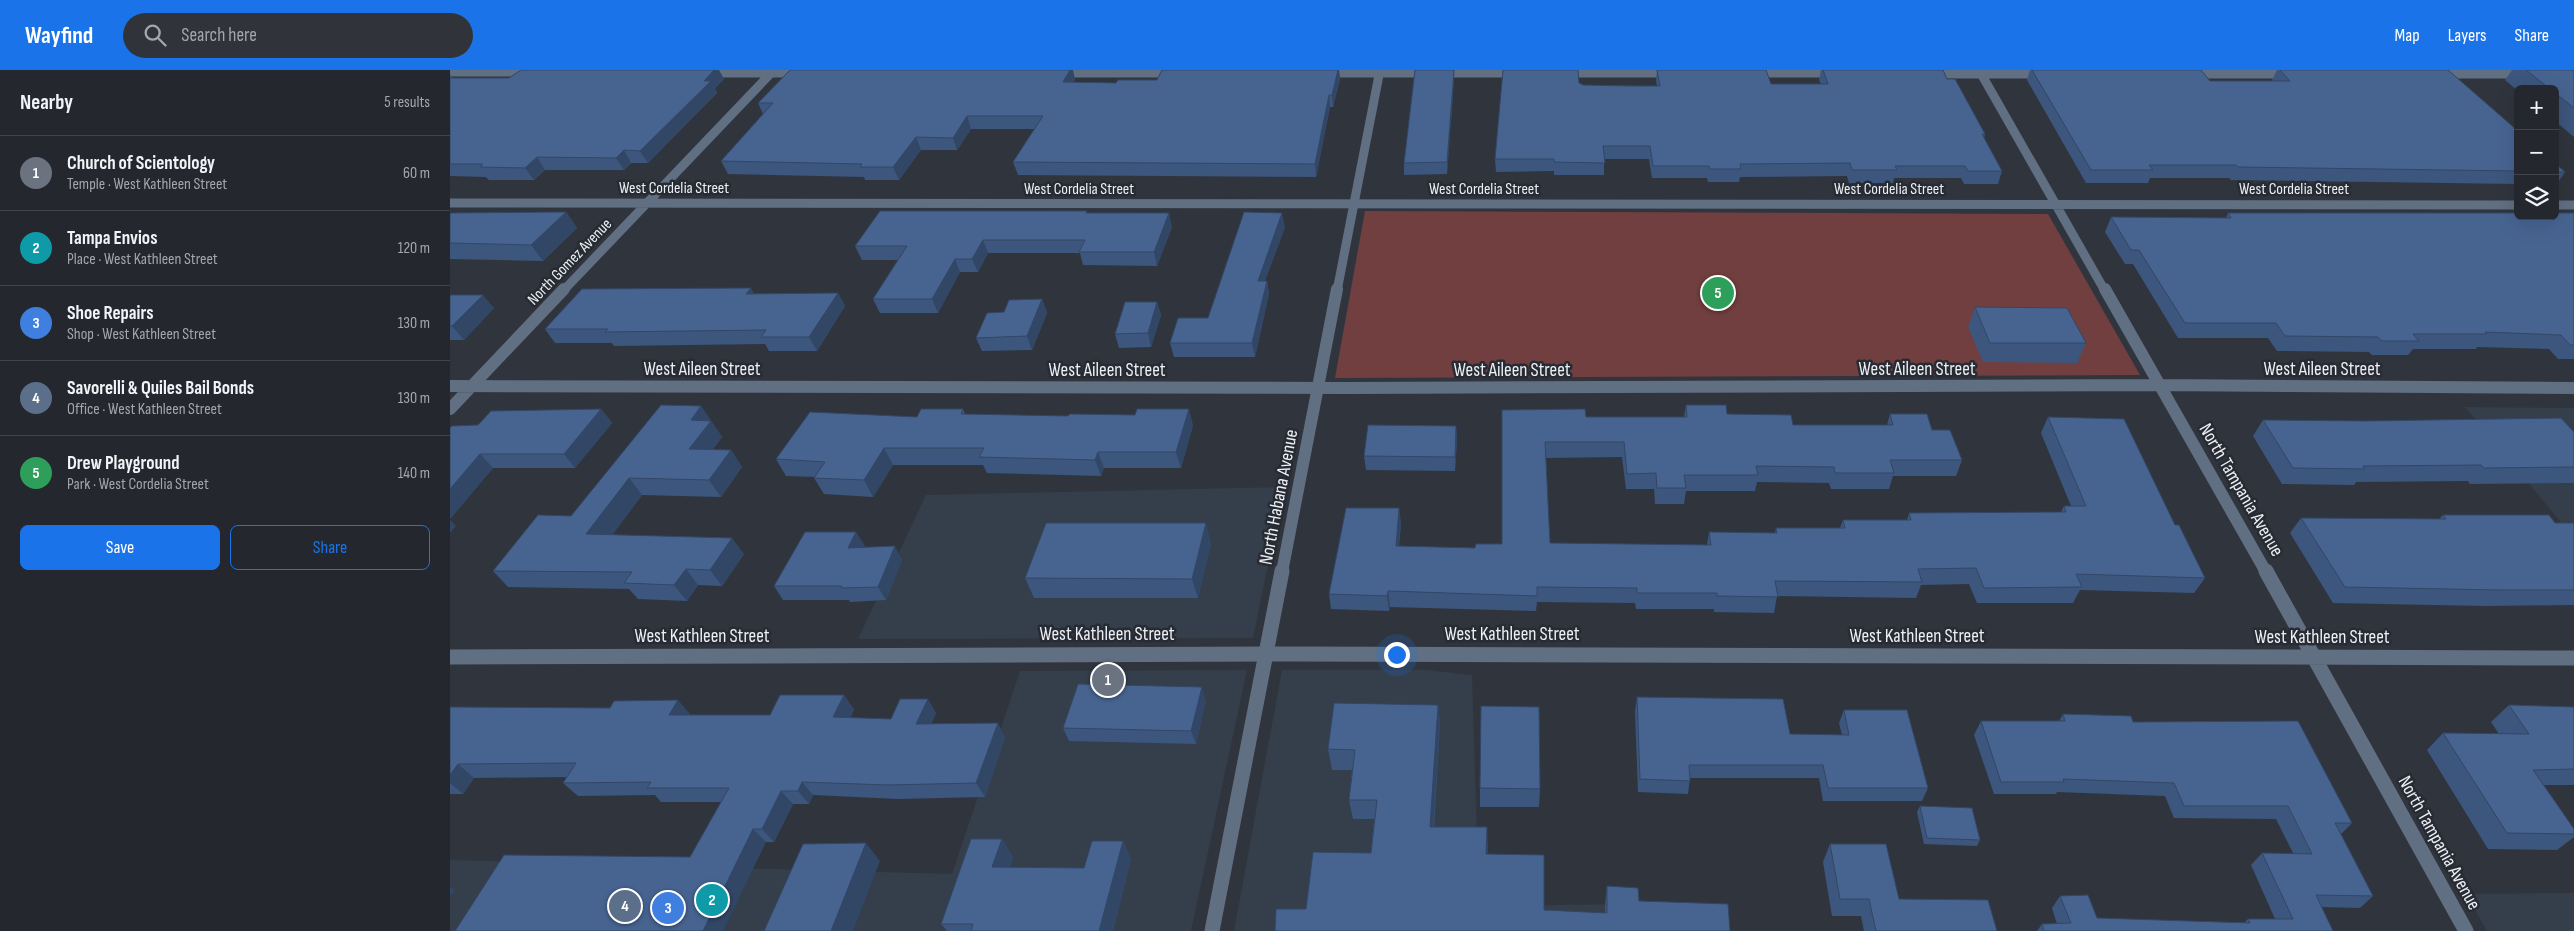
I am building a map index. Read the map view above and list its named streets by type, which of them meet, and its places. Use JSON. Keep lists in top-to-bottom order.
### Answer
{
  "streets": {
    "street": [
      "West Cordelia Street",
      "North Gomez Avenue",
      "West Aileen Street",
      "North Tampania Avenue",
      "North Habana Avenue",
      "West Kathleen Street"
    ]
  },
  "crossings": [
    ["West Cordelia Street", "North Gomez Avenue"],
    ["West Cordelia Street", "North Tampania Avenue"],
    ["West Cordelia Street", "North Habana Avenue"],
    ["North Gomez Avenue", "West Aileen Street"],
    ["West Aileen Street", "North Tampania Avenue"],
    ["West Aileen Street", "North Habana Avenue"],
    ["North Tampania Avenue", "West Kathleen Street"],
    ["North Habana Avenue", "West Kathleen Street"]
  ],
  "page": {
    "header": "Wayfind",
    "search": "Search here",
    "nav": ["Map", "Layers", "Share"],
    "heading": ["Nearby", "5 results"],
    "map_buttons": ["+", "−"],
    "list": [
      {
        "mark": "1",
        "name": "Church of Scientology",
        "note": "Temple · West Kathleen Street",
        "value": "60 m"
      },
      {
        "mark": "2",
        "name": "Tampa Envios",
        "note": "Place · West Kathleen Street",
        "value": "120 m"
      },
      {
        "mark": "3",
        "name": "Shoe Repairs",
        "note": "Shop · West Kathleen Street",
        "value": "130 m"
      },
      {
        "mark": "4",
        "name": "Savorelli & Quiles Bail Bonds",
        "note": "Office · West Kathleen Street",
        "value": "130 m"
      },
      {
        "mark": "5",
        "name": "Drew Playground",
        "note": "Park · West Cordelia Street",
        "value": "140 m"
      }
    ],
    "pins": [
      "5",
      "1",
      "2",
      "4",
      "3"
    ],
    "buttons": ["Save", "Share"]
  }
}
